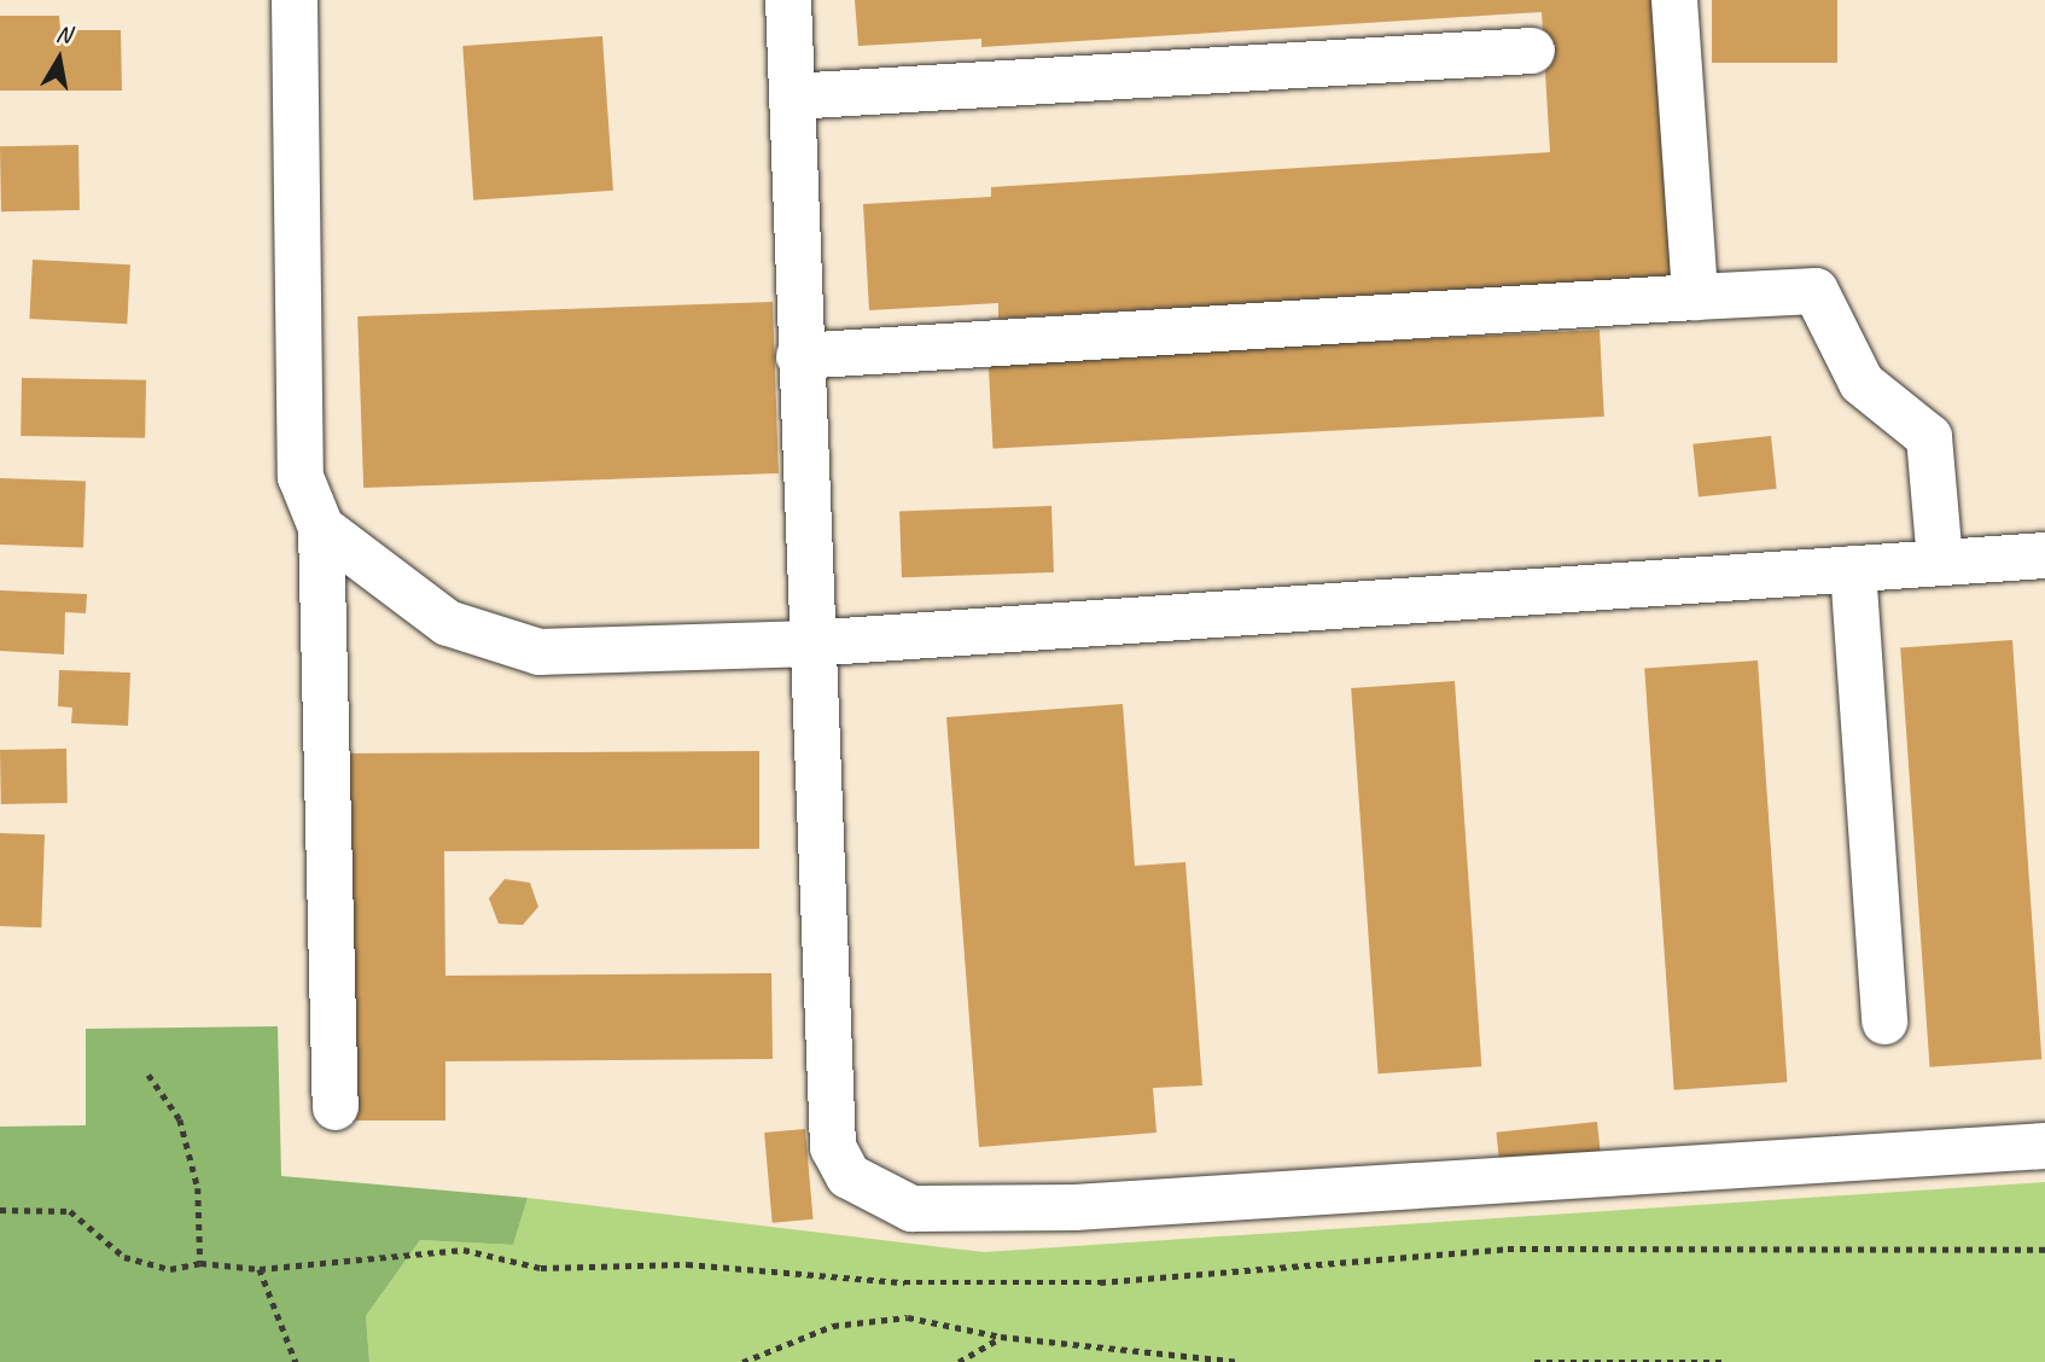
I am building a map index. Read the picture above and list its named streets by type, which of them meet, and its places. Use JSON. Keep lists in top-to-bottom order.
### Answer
{
  "north": "top"
}
